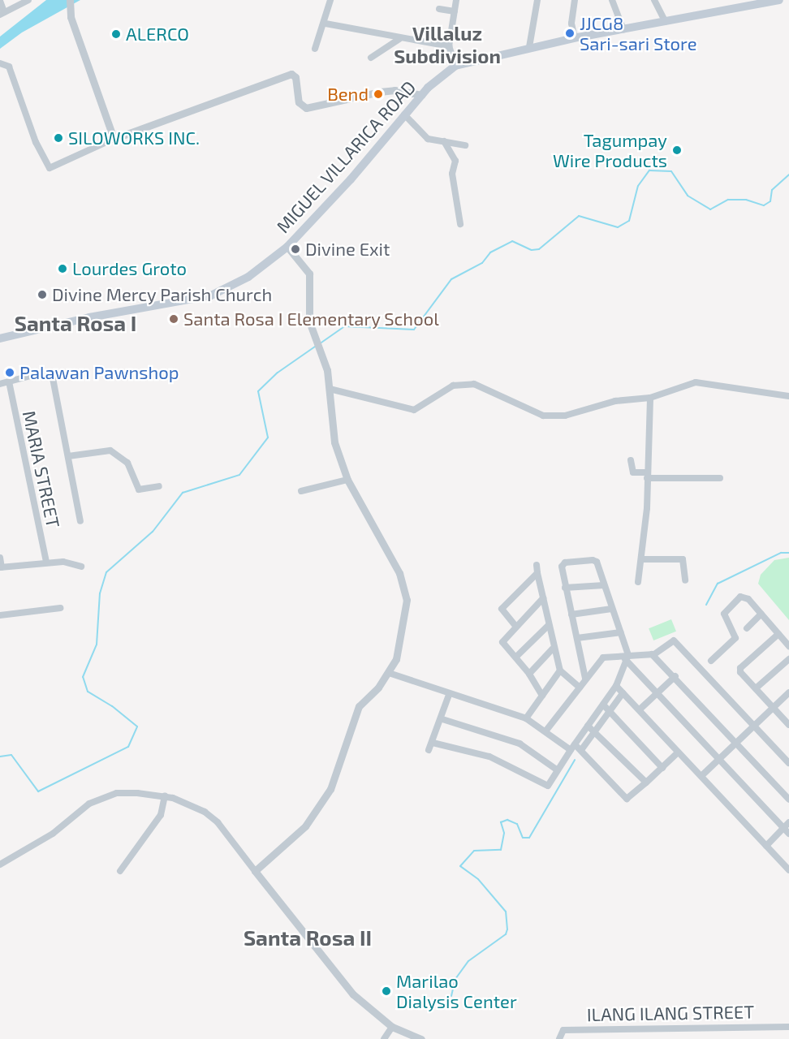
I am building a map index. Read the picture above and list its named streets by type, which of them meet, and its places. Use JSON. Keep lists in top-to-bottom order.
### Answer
{
  "streets": {
    "main road": ["MIGUEL VILLARICA ROAD"],
    "street": ["MARIA STREET", "ILANG ILANG STREET"]
  },
  "districts": ["Villaluz Subdivision", "Santa Rosa I", "Santa Rosa II"],
  "places": [
    "JJCG8 Sari-sari Store",
    "ALERCO",
    "Bend",
    "SILOWORKS INC.",
    "Tagumpay Wire Products",
    "Divine Exit",
    "Lourdes Groto",
    "Divine Mercy Parish Church",
    "Santa Rosa I Elementary School",
    "Palawan Pawnshop",
    "Marilao Dialysis Center"
  ]
}
